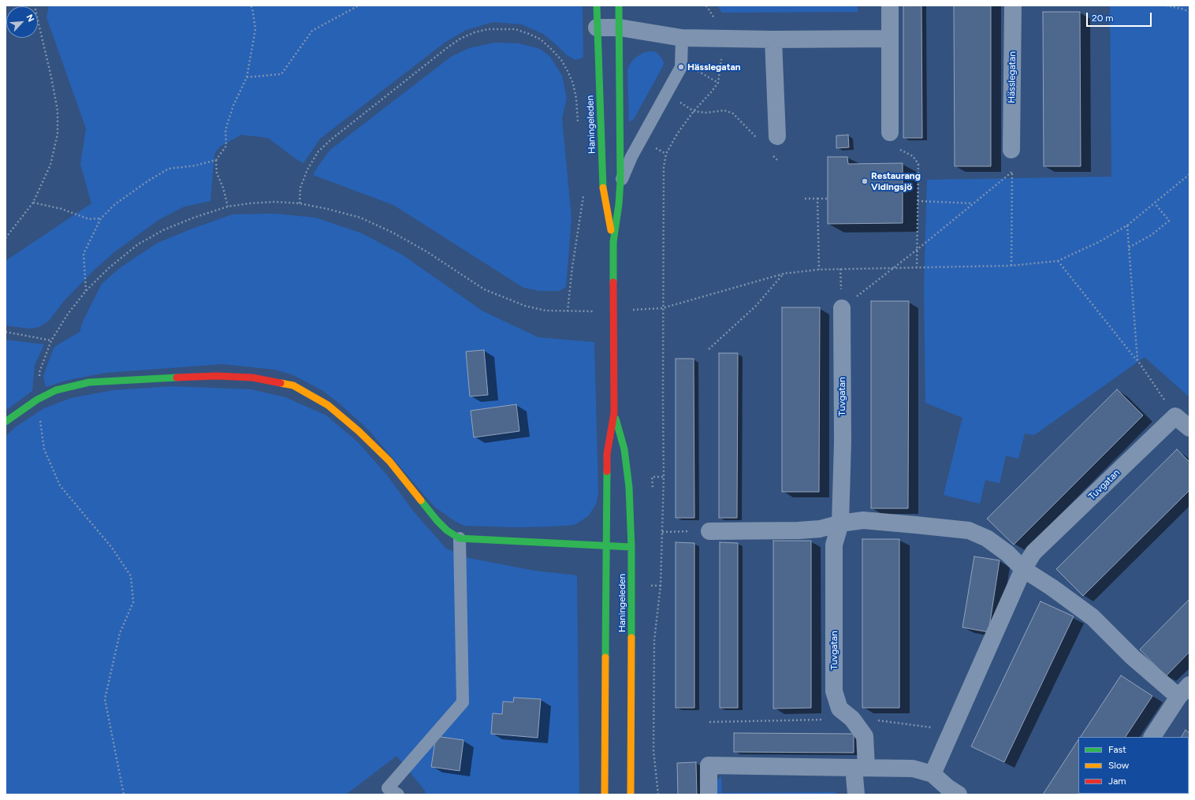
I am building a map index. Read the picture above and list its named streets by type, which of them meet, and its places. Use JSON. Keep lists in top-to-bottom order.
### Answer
{
  "streets": {
    "main road": ["Haningeleden"],
    "street": ["Hässlegatan", "Tuvgatan"]
  },
  "places": ["Hässlegatan", "Restaurang Vidingsjö"],
  "legend": ["Fast", "Slow", "Jam"],
  "scale_bar": "20 m",
  "north": "top right"
}
